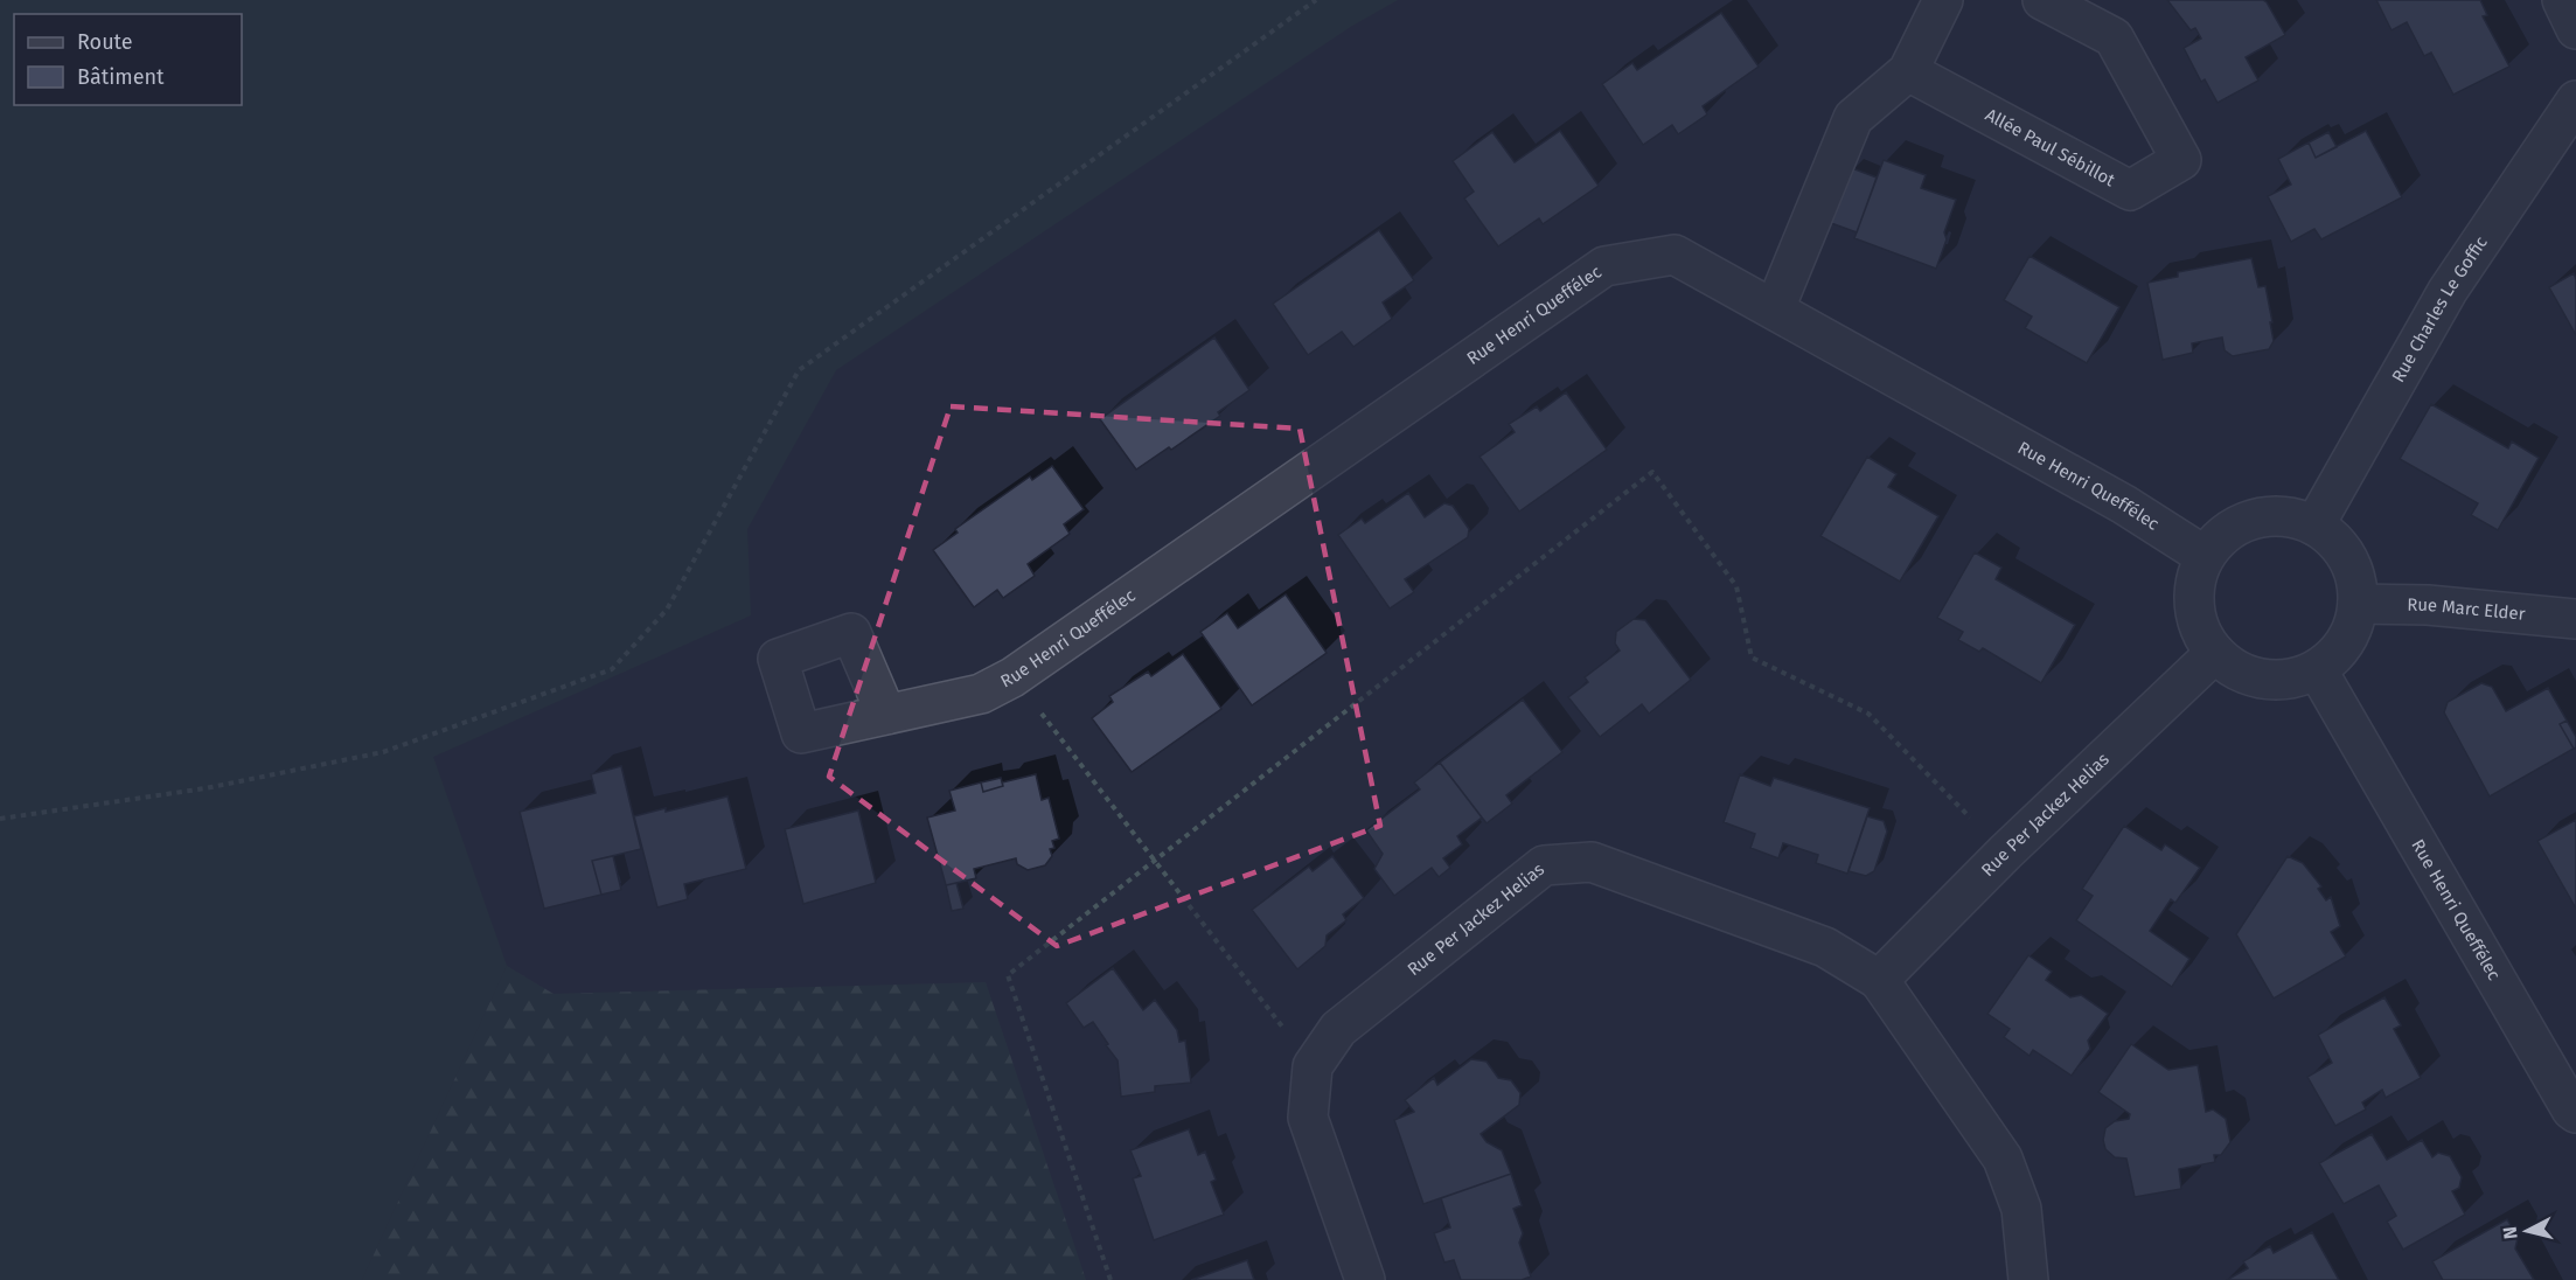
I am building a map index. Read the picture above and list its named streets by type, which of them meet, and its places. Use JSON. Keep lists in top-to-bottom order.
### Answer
{
  "streets": {
    "street": [
      "Allée Paul Sébillot",
      "Rue Charles Le Goffic",
      "Rue Henri Queffélec",
      "Rue Marc Elder",
      "Rue Per Jackez Helias"
    ]
  },
  "crossings": [
    ["Rue Charles Le Goffic", "Rue Henri Queffélec"],
    ["Rue Charles Le Goffic", "Rue Marc Elder"],
    ["Rue Charles Le Goffic", "Rue Per Jackez Helias"],
    ["Rue Henri Queffélec", "Rue Marc Elder"],
    ["Rue Henri Queffélec", "Rue Per Jackez Helias"],
    ["Rue Marc Elder", "Rue Per Jackez Helias"]
  ],
  "legend": ["Route", "Bâtiment"],
  "north": "left"
}
